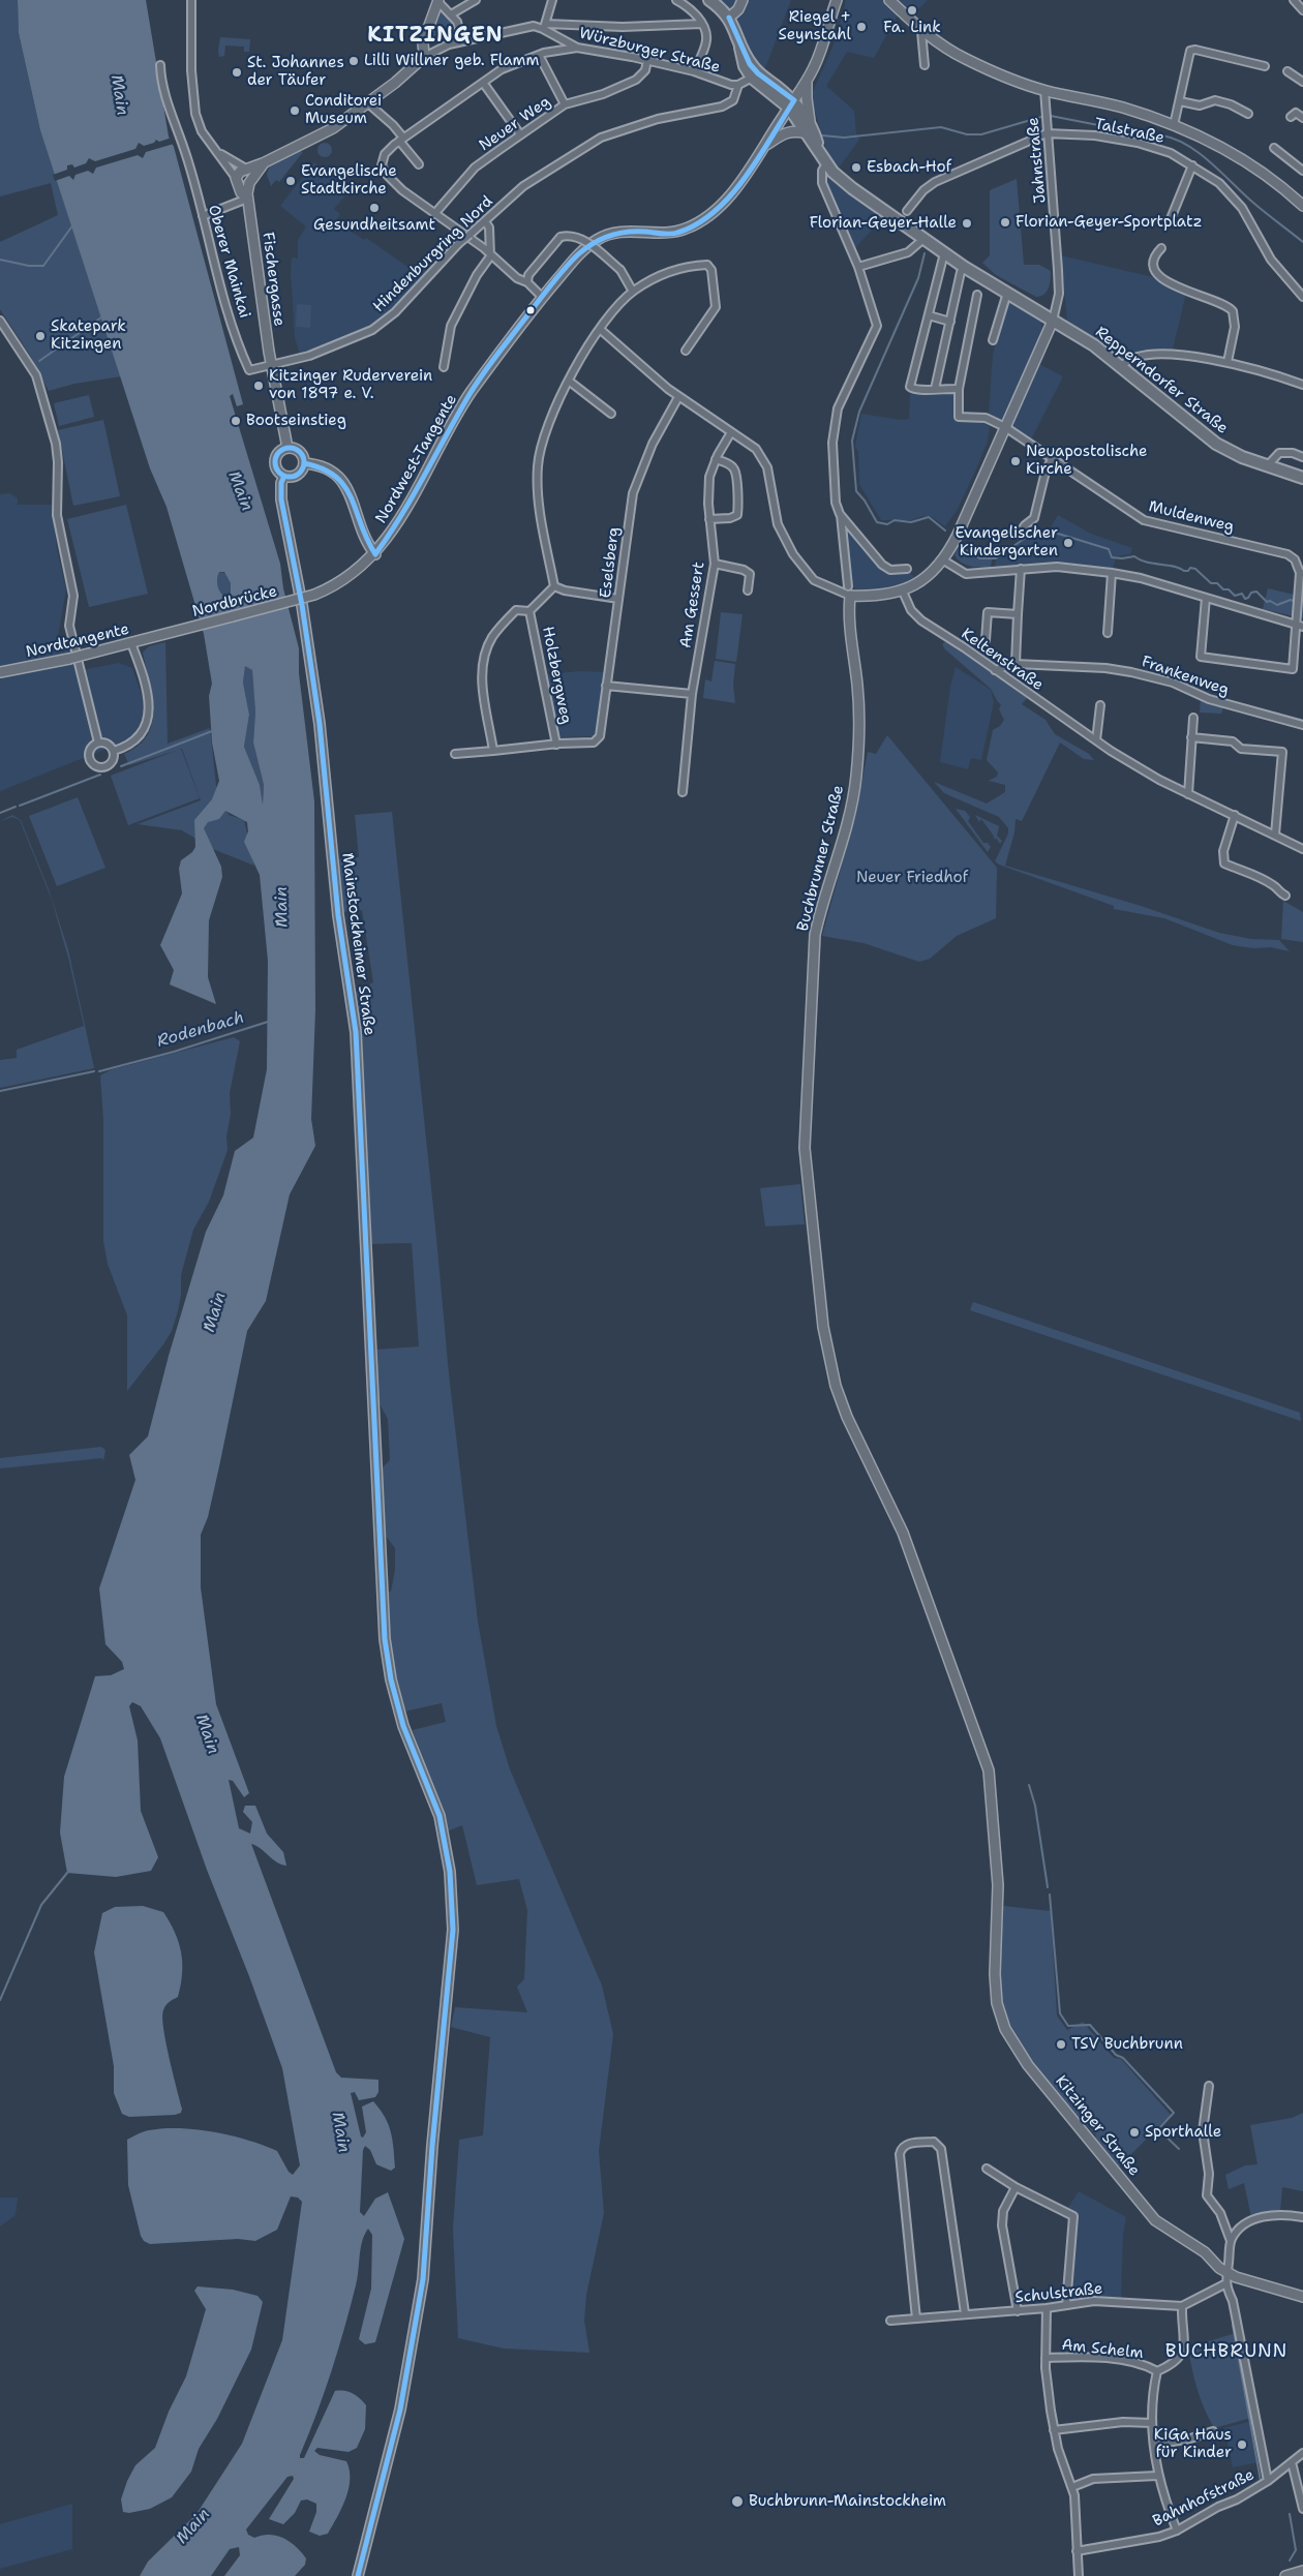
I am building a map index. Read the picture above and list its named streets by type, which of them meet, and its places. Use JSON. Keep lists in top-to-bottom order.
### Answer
{
  "streets": {
    "main road": [
      "Fischergasse",
      "Repperndorfer Straße",
      "Nordwest-Tangente",
      "Nordbrücke",
      "Nordtangente",
      "Buchbrunner Straße",
      "Mainstockheimer Straße",
      "Kitzinger Straße"
    ],
    "street": [
      "Würzburger Straße",
      "Neuer Weg",
      "Talstraße",
      "Jahnstraße",
      "Hindenburgring Nord",
      "Oberer Mainkai",
      "Muldenweg",
      "Eselsberg",
      "Am Gessert",
      "Keltenstraße",
      "Holzbergweg",
      "Frankenweg",
      "Schulstraße",
      "Am Schelm",
      "Bahnhofstraße"
    ]
  },
  "crossings": [
    ["Würzburger Straße", "Neuer Weg"],
    ["Würzburger Straße", "Hindenburgring Nord"],
    ["Talstraße", "Jahnstraße"],
    ["Jahnstraße", "Repperndorfer Straße"],
    ["Hindenburgring Nord", "Oberer Mainkai"],
    ["Hindenburgring Nord", "Fischergasse"],
    ["Oberer Mainkai", "Fischergasse"],
    ["Repperndorfer Straße", "Nordwest-Tangente"],
    ["Repperndorfer Straße", "Buchbrunner Straße"],
    ["Nordwest-Tangente", "Nordbrücke"],
    ["Eselsberg", "Holzbergweg"],
    ["Nordbrücke", "Nordtangente"],
    ["Keltenstraße", "Frankenweg"],
    ["Buchbrunner Straße", "Kitzinger Straße"],
    ["Schulstraße", "Am Schelm"],
    ["Am Schelm", "Bahnhofstraße"]
  ],
  "districts": ["KITZINGEN", "BUCHBRUNN"],
  "water": ["Main", "Rodenbach"],
  "parks": ["Neuer Friedhof"],
  "places": [
    "Fa. Link",
    "Riegel + Seynstahl",
    "Lilli Willner geb. Flamm",
    "St. Johannes der Täufer",
    "Conditorei Museum",
    "Esbach-Hof",
    "Evangelische Stadtkirche",
    "Gesundheitsamt",
    "Florian-Geyer-Sportplatz",
    "Florian-Geyer-Halle",
    "Skatepark Kitzingen",
    "Kitzinger Ruderverein von 1897 e. V.",
    "Bootseinstieg",
    "Neuapostolische Kirche",
    "Evangelischer Kindergarten",
    "TSV Buchbrunn",
    "Sporthalle",
    "KiGa Haus für Kinder",
    "Buchbrunn-Mainstockheim"
  ]
}
